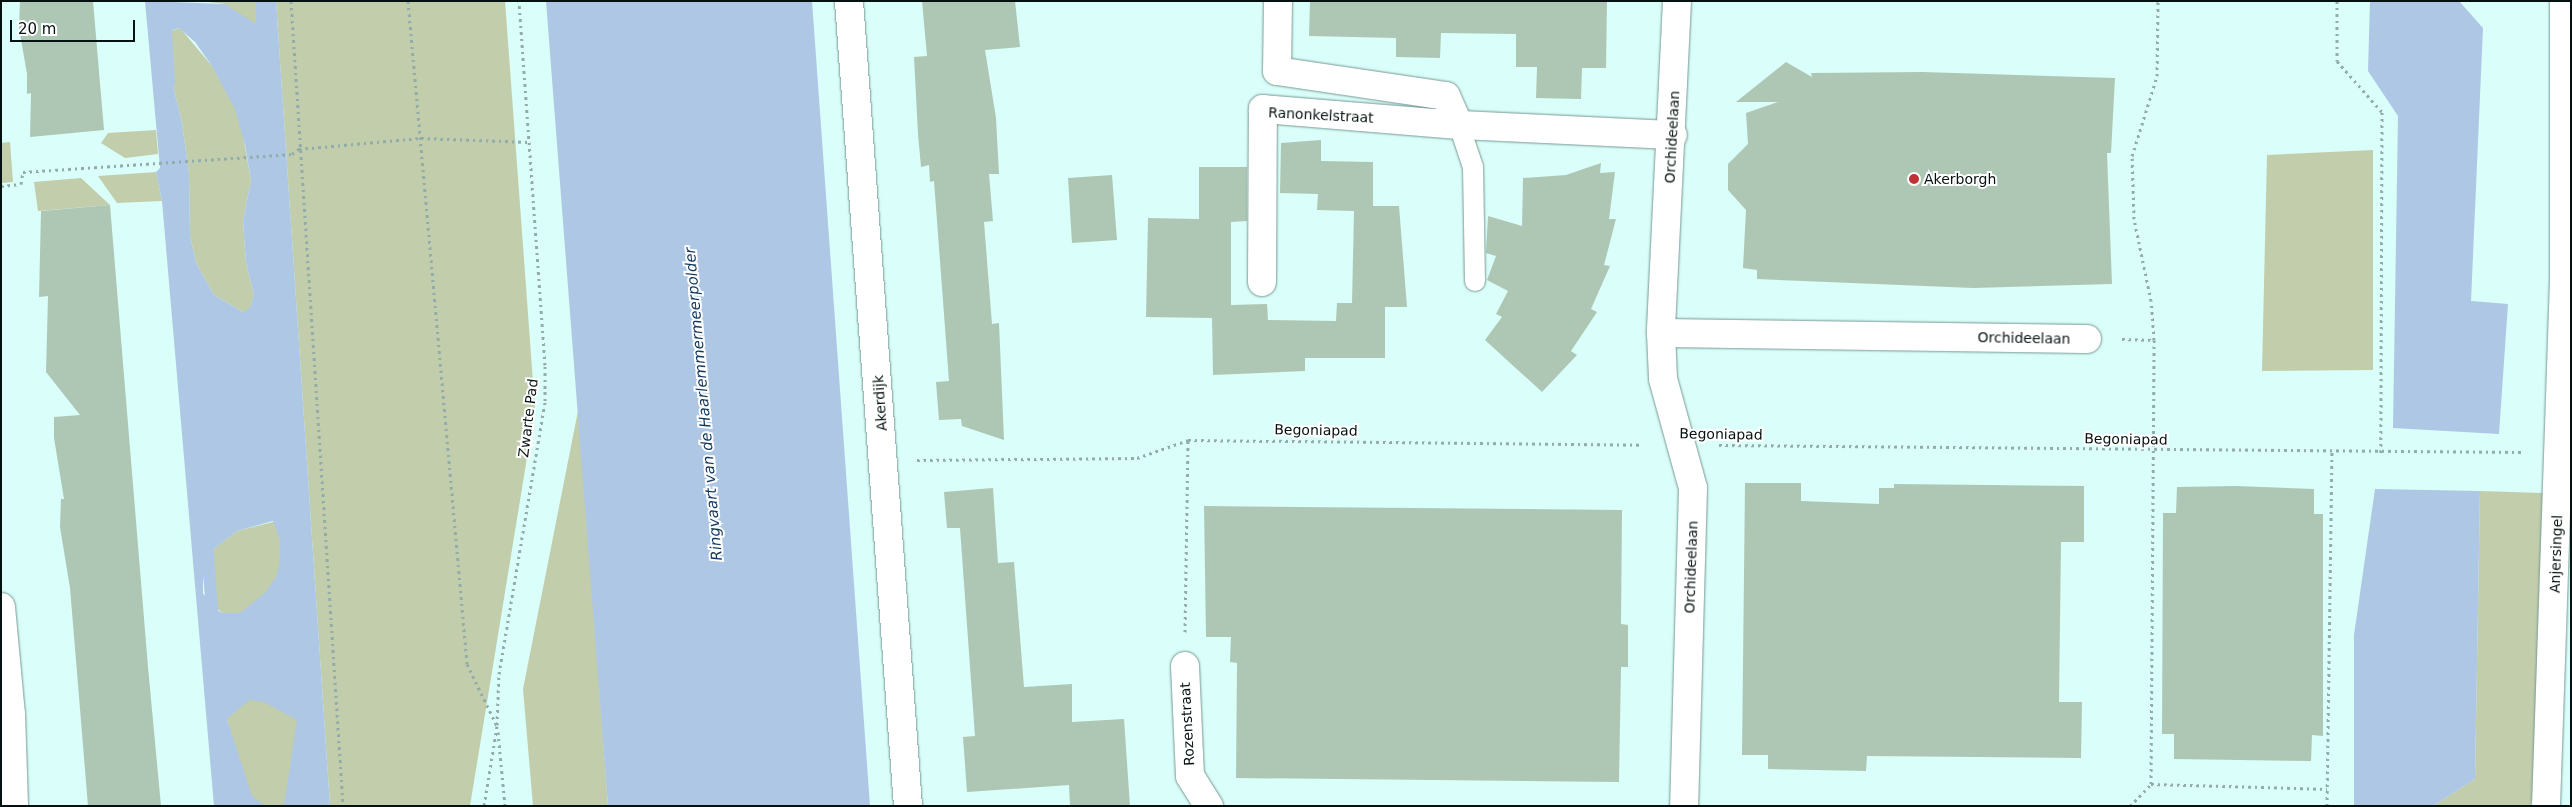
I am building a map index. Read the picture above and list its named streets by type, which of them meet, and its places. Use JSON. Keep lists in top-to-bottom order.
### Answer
{
  "streets": {
    "street": [
      "Ranonkelstraat",
      "Orchideelaan",
      "Akerdijk",
      "Anjersingel",
      "Rozenstraat"
    ],
    "path": ["Zwarte Pad", "Begoniapad"]
  },
  "crossings": [
    ["Ranonkelstraat", "Orchideelaan"],
    ["Orchideelaan", "Begoniapad"],
    ["Akerdijk", "Begoniapad"],
    ["Begoniapad", "Anjersingel"]
  ],
  "water": ["Ringvaart van de Haarlemmermeerpolder"],
  "places": ["Akerborgh"],
  "scale_bar": "20 m"
}
